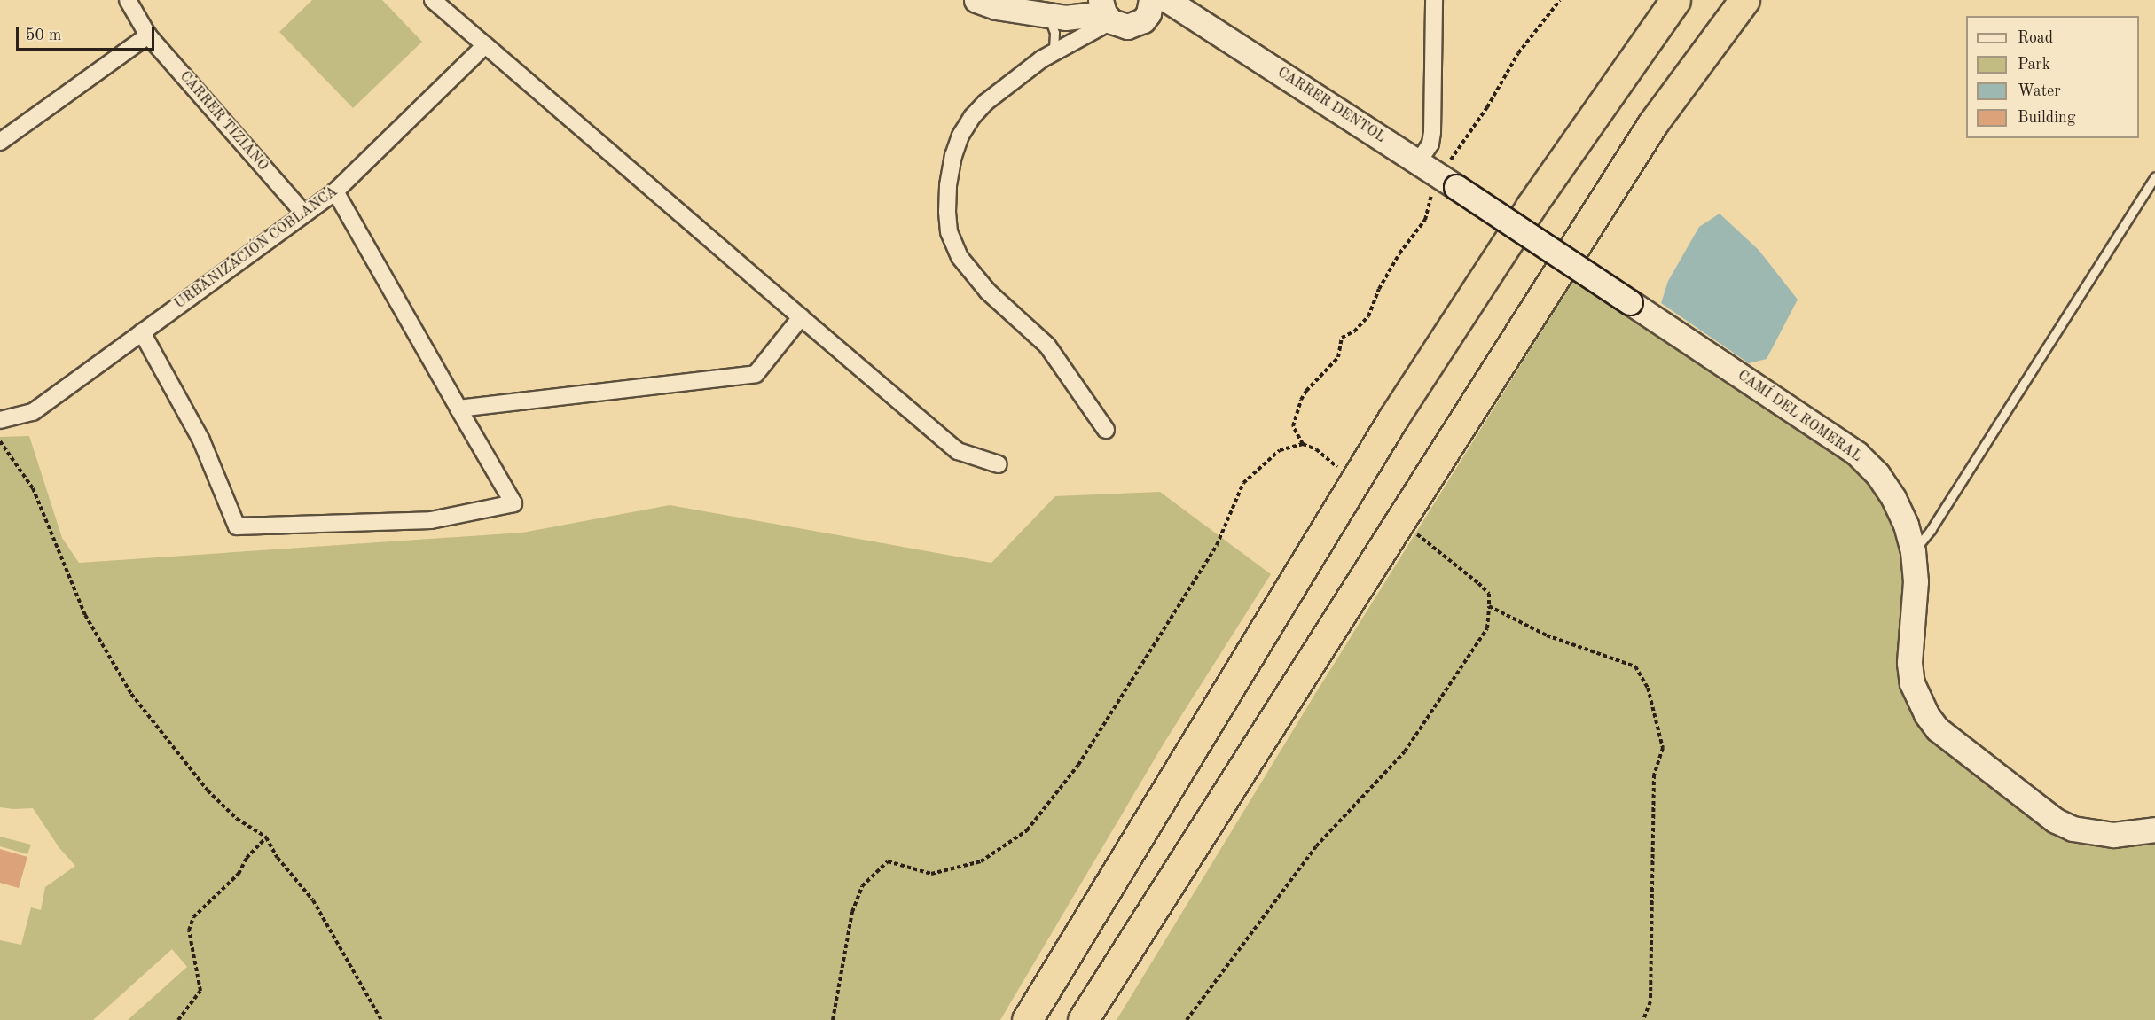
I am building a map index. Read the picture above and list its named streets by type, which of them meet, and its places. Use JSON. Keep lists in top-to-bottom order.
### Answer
{
  "streets": {
    "street": [
      "CARRER DENTOL",
      "CARRER TIZIANO",
      "URBANIZACIÓN COBLANCA",
      "CAMÍ DEL ROMERAL"
    ]
  },
  "crossings": [
    ["CARRER DENTOL", "CAMÍ DEL ROMERAL"],
    ["CARRER TIZIANO", "URBANIZACIÓN COBLANCA"]
  ],
  "legend": [
    "Road",
    "Park",
    "Water",
    "Building"
  ],
  "scale_bar": "50 m"
}
